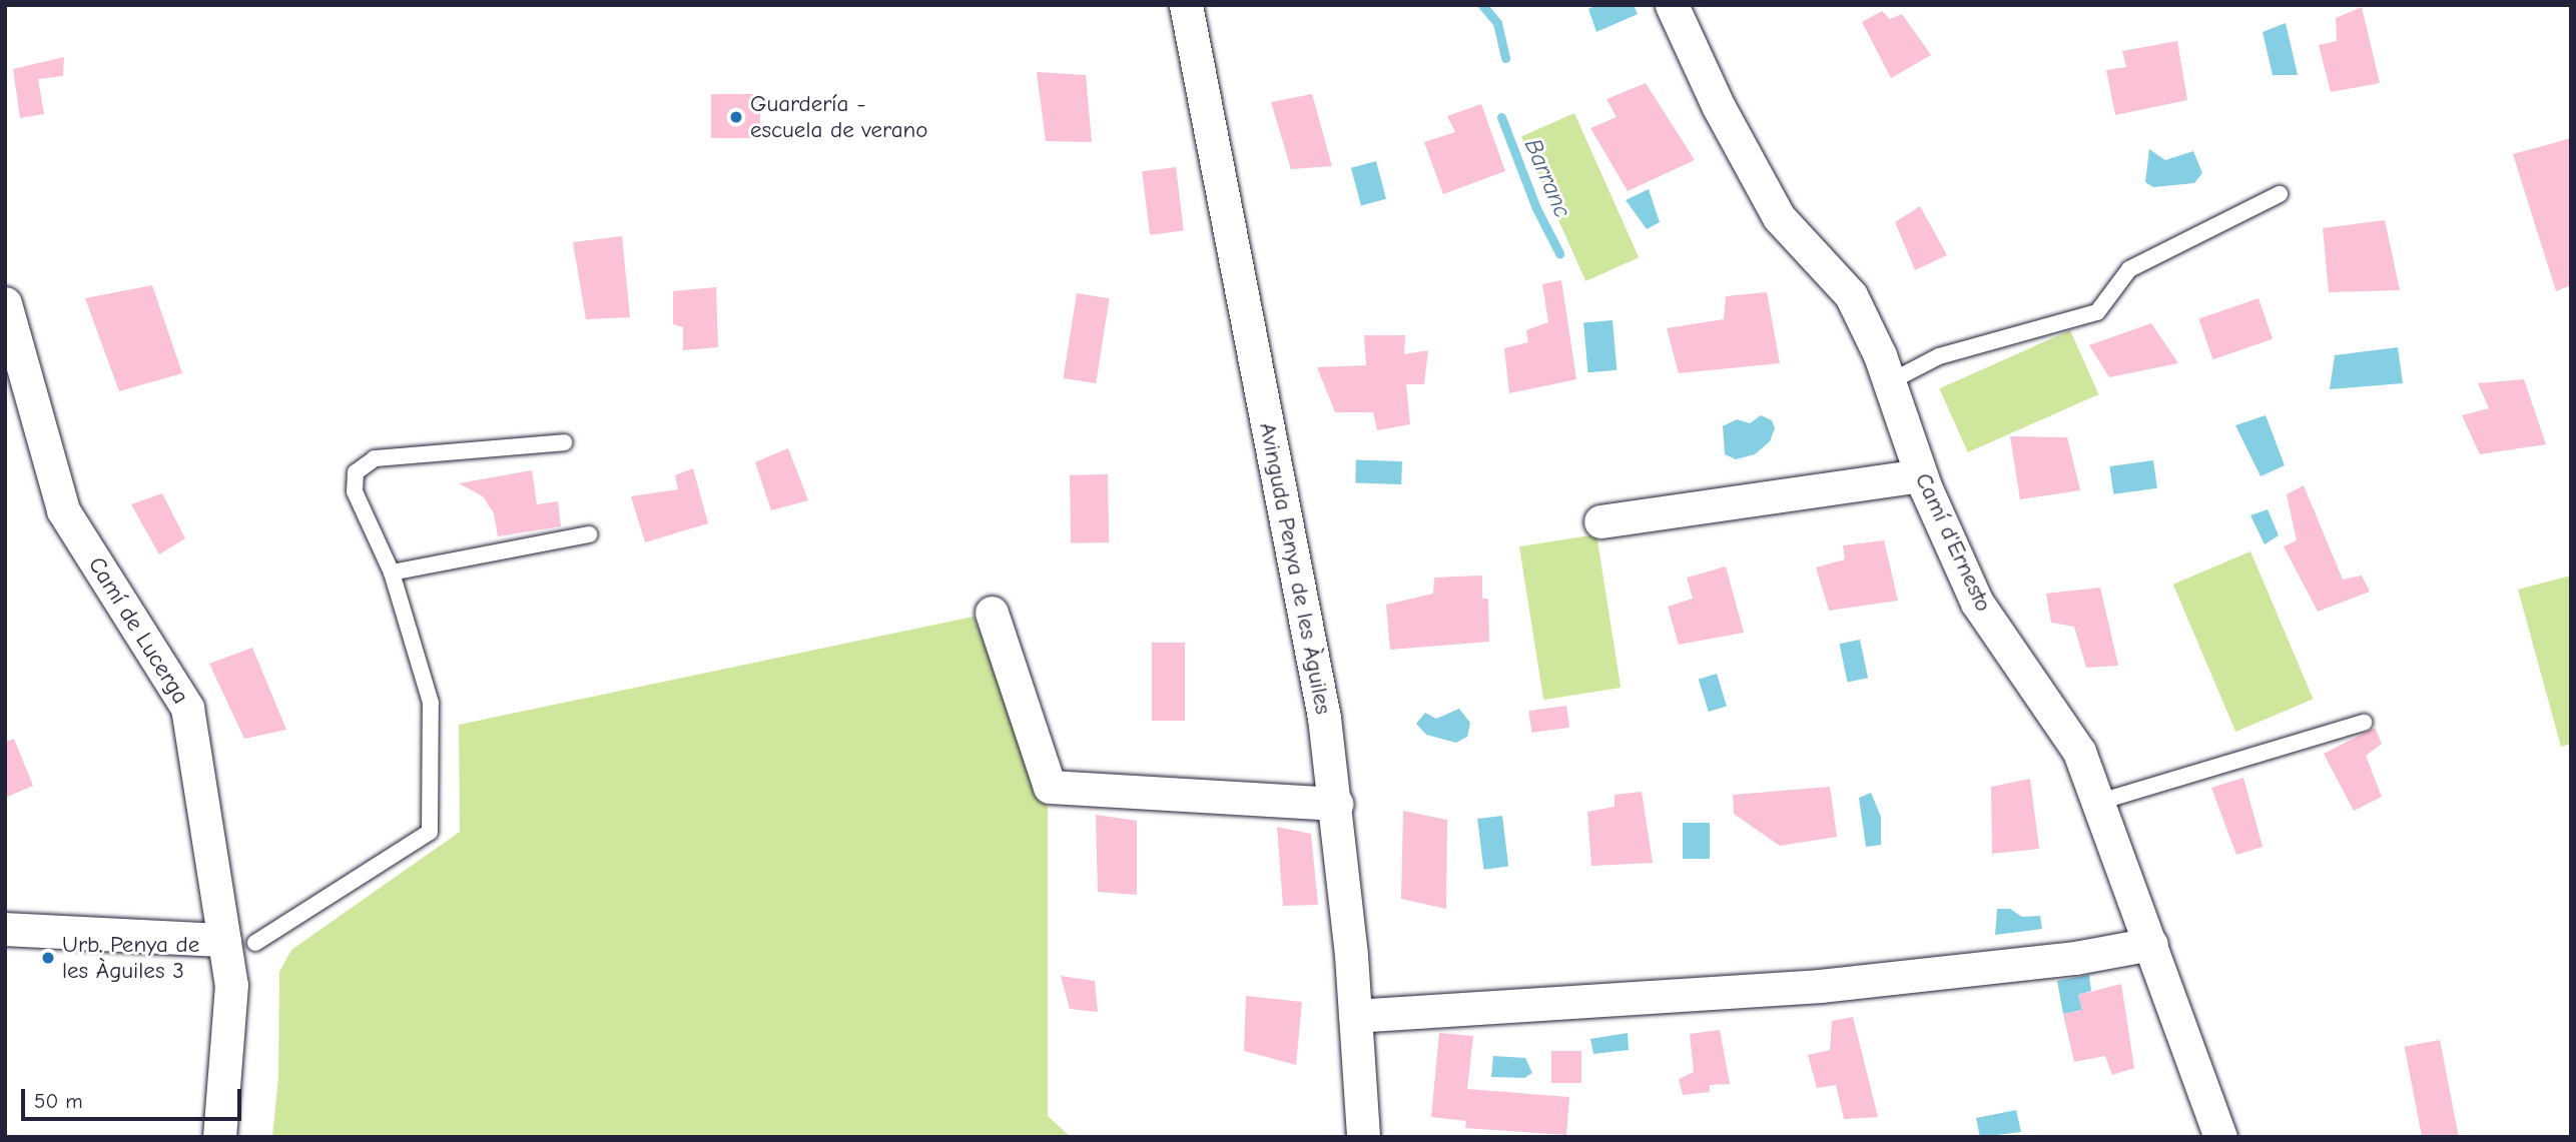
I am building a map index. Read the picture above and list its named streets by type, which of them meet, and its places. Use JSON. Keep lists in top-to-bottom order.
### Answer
{
  "streets": {
    "street": ["Camí d'Ernesto", "Avinguda Penya de les Àguiles", "Camí de Lucerga"]
  },
  "water": ["Barranc"],
  "places": ["Guardería - escuela de verano", "Urb. Penya de les Àguiles 3"],
  "scale_bar": "50 m"
}
